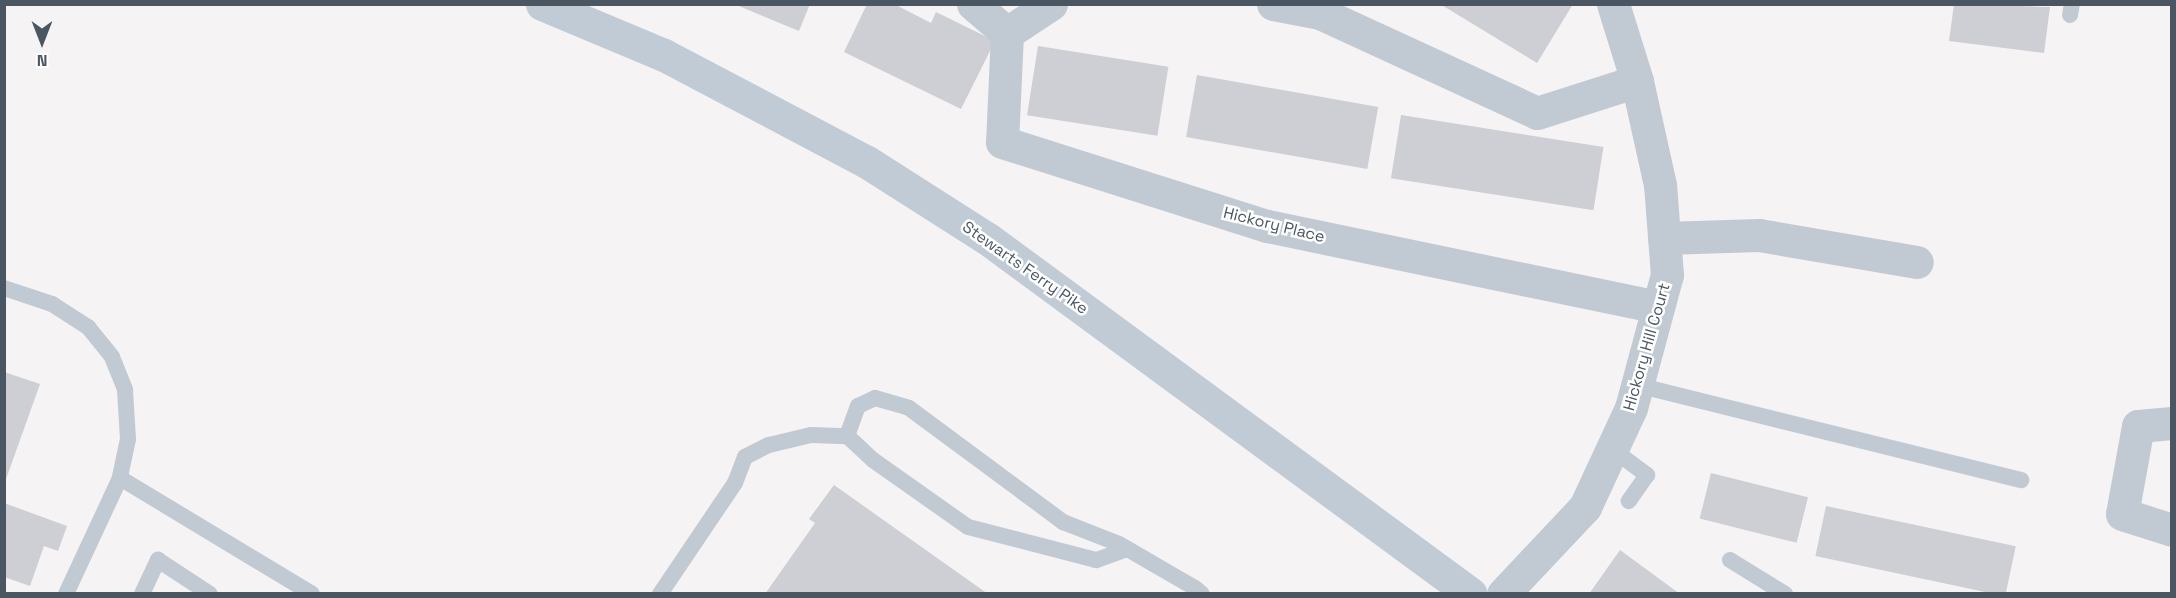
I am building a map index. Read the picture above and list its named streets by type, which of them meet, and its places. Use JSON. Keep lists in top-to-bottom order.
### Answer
{
  "streets": {
    "main road": ["Stewarts Ferry Pike"],
    "street": ["Hickory Place", "Hickory Hill Court"]
  },
  "crossings": [
    ["Hickory Place", "Hickory Hill Court"]
  ],
  "north": "bottom"
}
